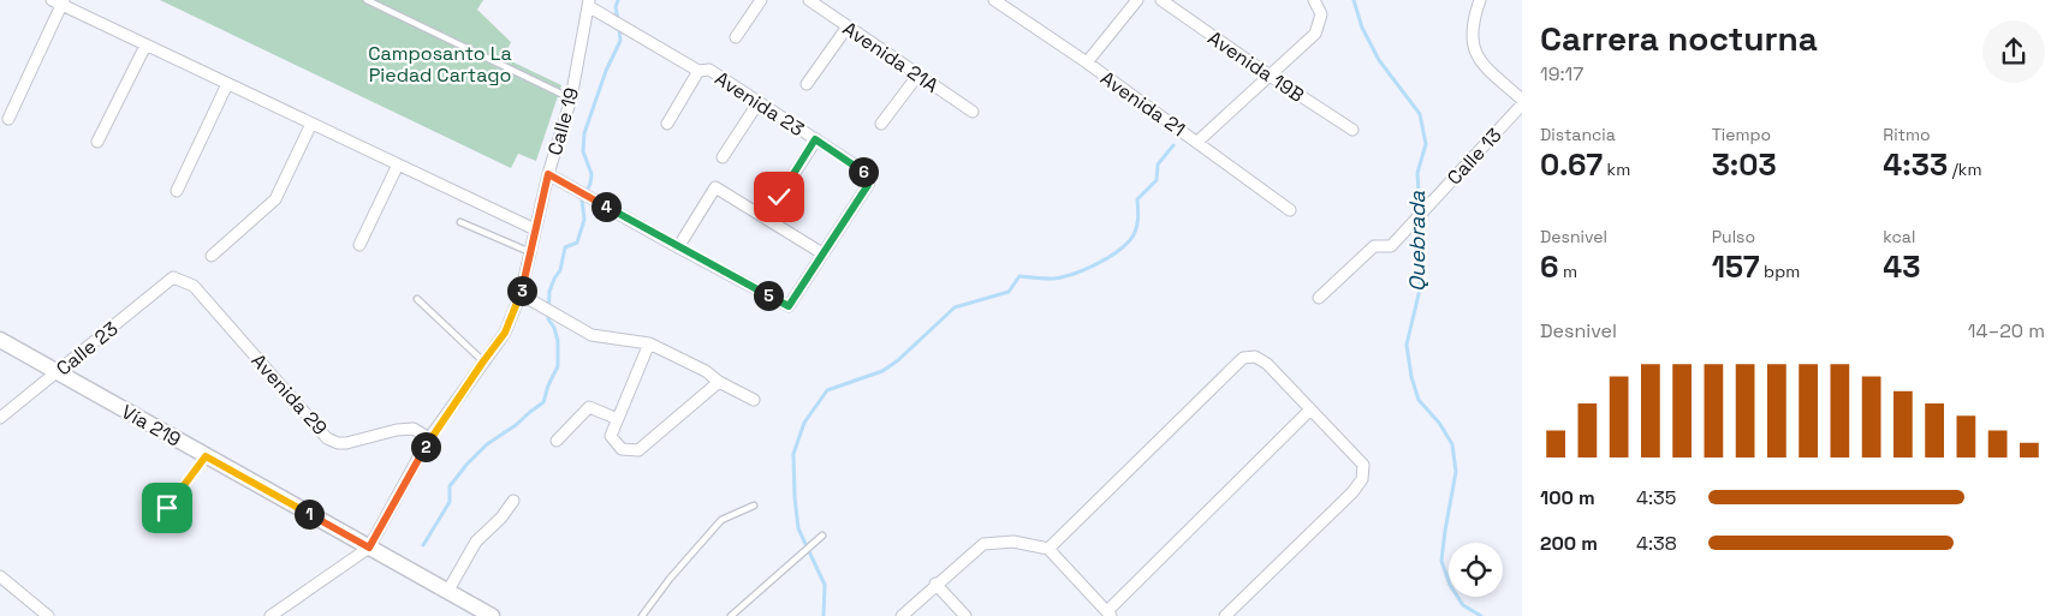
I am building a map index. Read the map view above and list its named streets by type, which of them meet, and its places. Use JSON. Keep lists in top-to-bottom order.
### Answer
{
  "streets": {
    "main road": ["Vía 219"],
    "street": [
      "Avenida 21A",
      "Avenida 19B",
      "Avenida 23",
      "Avenida 21",
      "Calle 19",
      "Calle 13",
      "Calle 23",
      "Avenida 29"
    ]
  },
  "crossings": [
    ["Avenida 23", "Calle 19"],
    ["Calle 19", "Avenida 29"],
    ["Calle 19", "Vía 219"],
    ["Calle 23", "Avenida 29"],
    ["Calle 23", "Vía 219"]
  ],
  "water": ["Quebrada"],
  "parks": ["Camposanto La Piedad Cartago"],
  "page": {
    "heading": ["Carrera nocturna", "19:17"],
    "stats": [
      ["Distancia", "0.67 km"],
      ["Tiempo", "3:03"],
      ["Ritmo", "4:33 /km"],
      ["Desnivel", "6 m"],
      ["Pulso", "157 bpm"],
      ["kcal", "43"]
    ],
    "pins": [
      "6",
      "4",
      "3",
      "5",
      "2",
      "1"
    ],
    "chart": ["Desnivel", "14–20 m"],
    "list": [
      {
        "name": "100 m",
        "note": "4:35"
      },
      {
        "name": "200 m",
        "note": "4:38"
      }
    ]
  }
}
